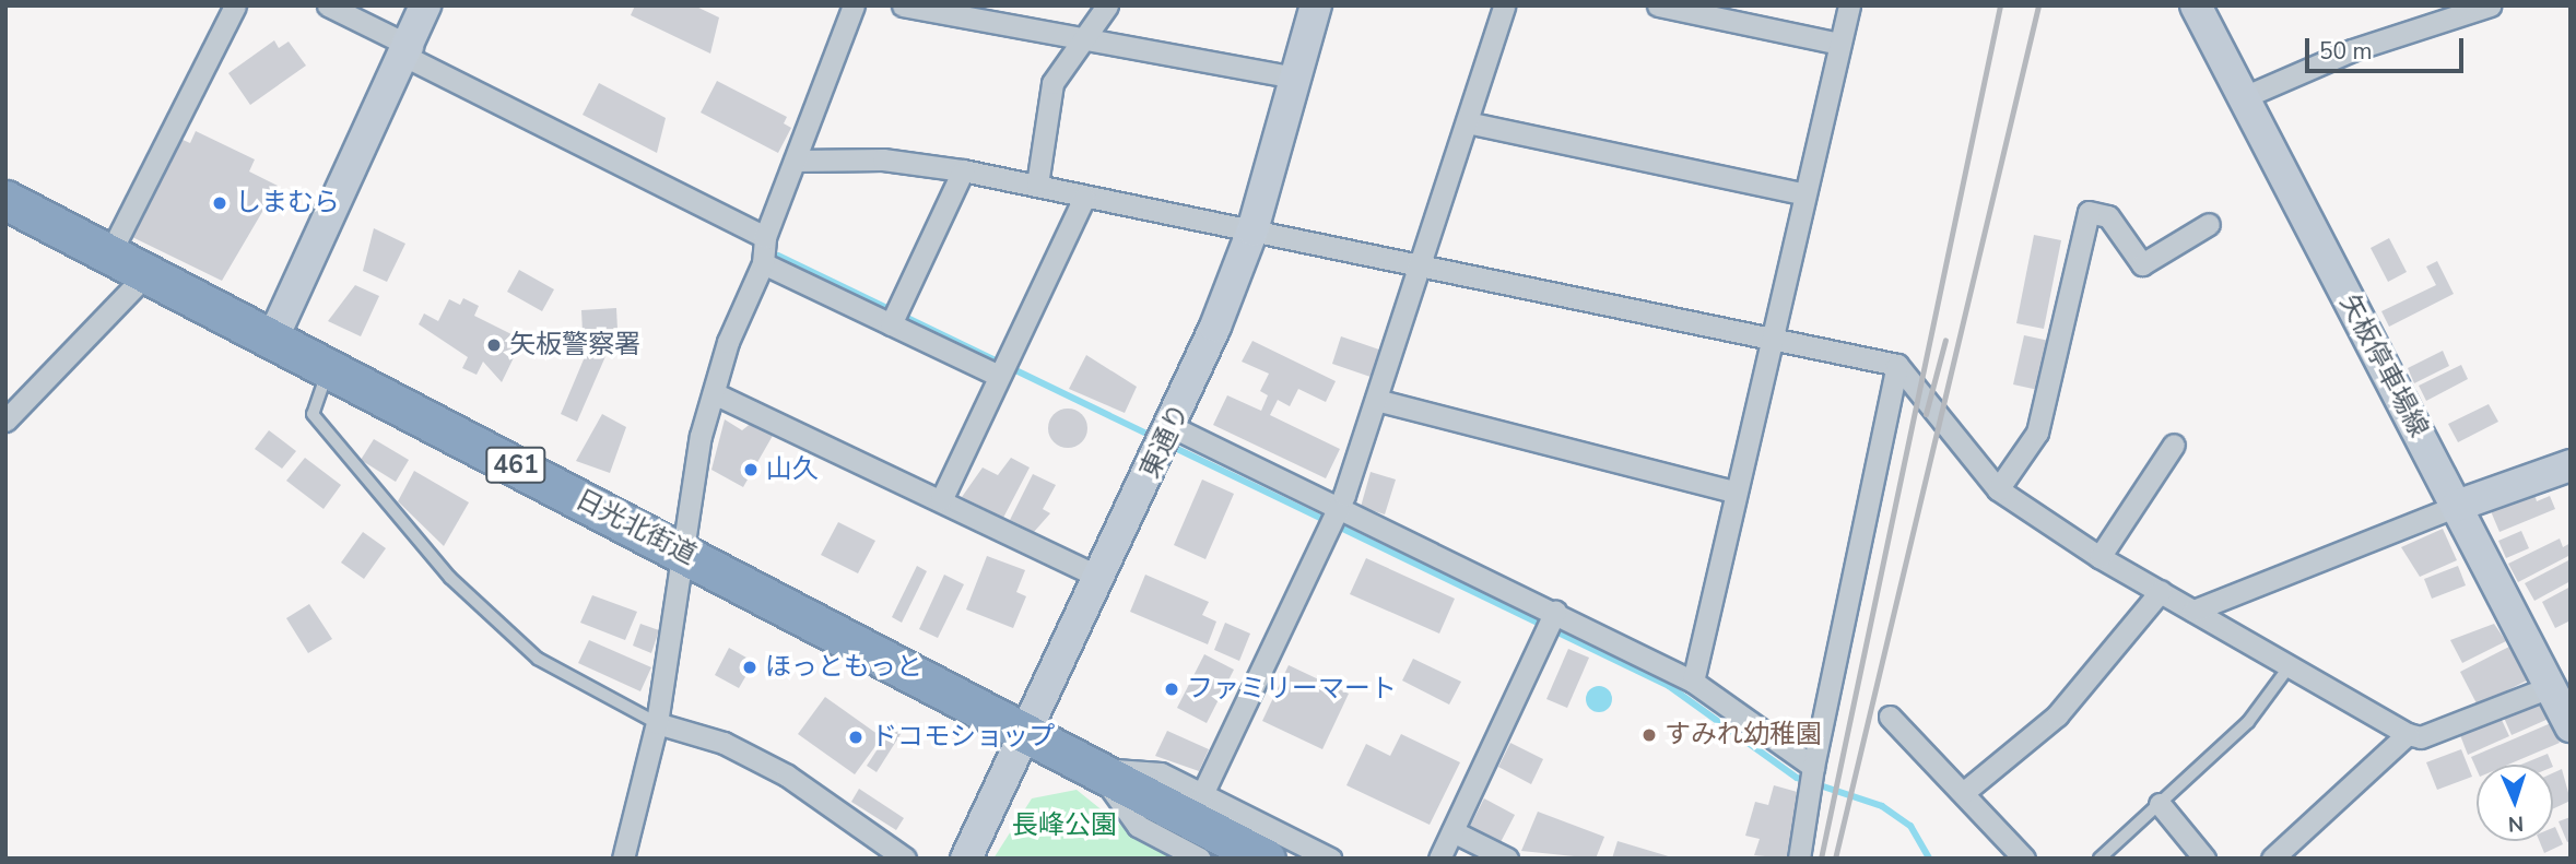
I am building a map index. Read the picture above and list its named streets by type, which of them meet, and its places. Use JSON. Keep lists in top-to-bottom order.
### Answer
{
  "streets": {
    "highway": ["461", "日光北街道"],
    "street": ["矢板停車場線", "東通り"]
  },
  "crossings": [
    ["東通り", "日光北街道"]
  ],
  "parks": ["長峰公園"],
  "places": [
    "しまむら",
    "矢板警察署",
    "山久",
    "ほっともっと",
    "ファミリーマート",
    "すみれ幼稚園",
    "ドコモショップ"
  ],
  "scale_bar": "50 m",
  "north": "bottom"
}
